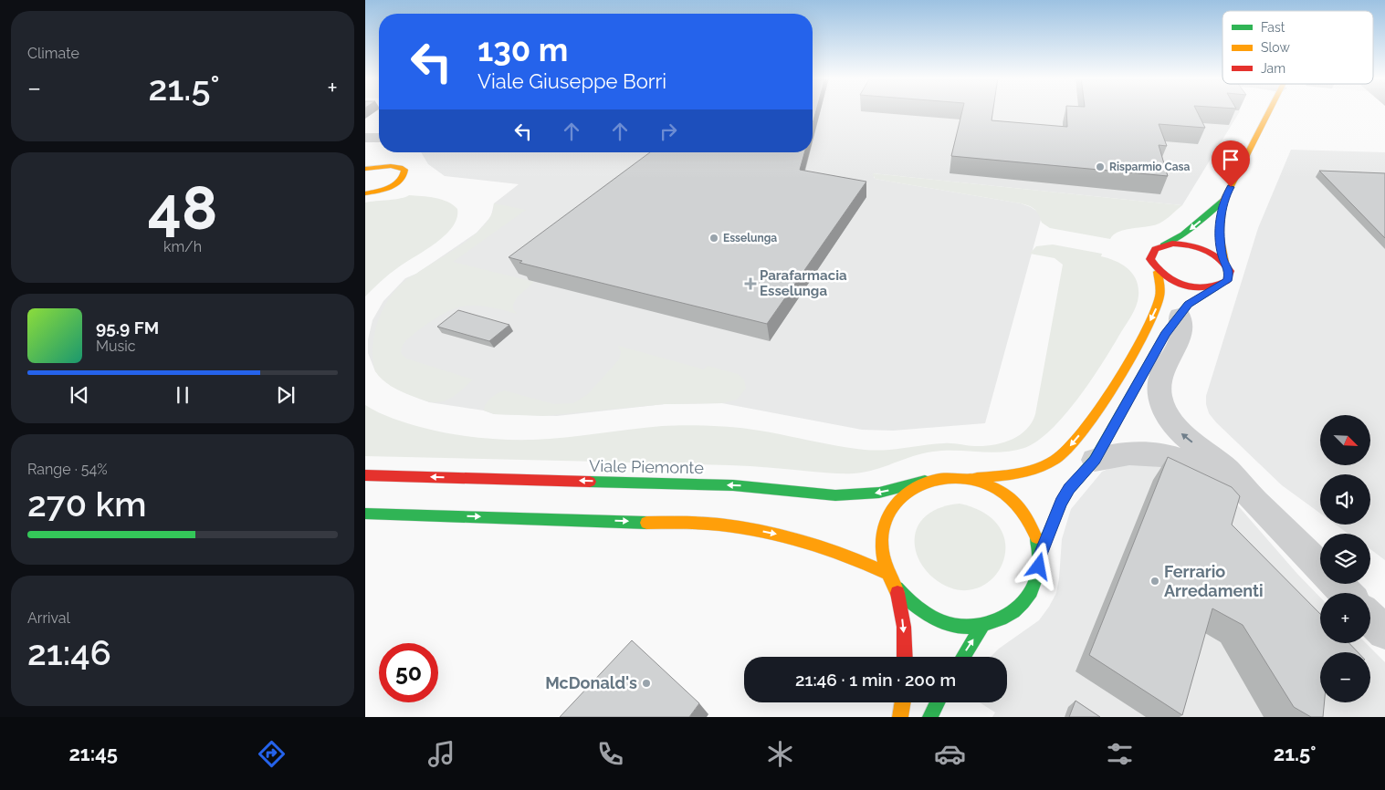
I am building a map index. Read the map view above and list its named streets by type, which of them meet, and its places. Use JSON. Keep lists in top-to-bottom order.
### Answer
{
  "streets": {
    "main road": ["Viale Piemonte"]
  },
  "places": {
    "other": [
      "Risparmio Casa",
      "Esselunga",
      "Ferrario Arredamenti",
      "McDonald's"
    ],
    "health": ["Parafarmacia Esselunga"]
  },
  "legend": ["Fast", "Slow", "Jam"],
  "north": "bottom right",
  "page": {
    "tile": [
      "Climate",
      ["48", "km/h"],
      ["Range · 54%", "270 km"],
      ["Arrival", "21:46"]
    ],
    "turn": ["130 m", "Viale Giuseppe Borri"],
    "heat": ["−", "21.5°", "+"],
    "song": ["95.9 FM", "Music"],
    "map_buttons": ["+", "−"],
    "limit": "50",
    "trip": "21:46 · 1 min · 200 m",
    "tabs": ["21:45", "21.5°"]
  }
}
